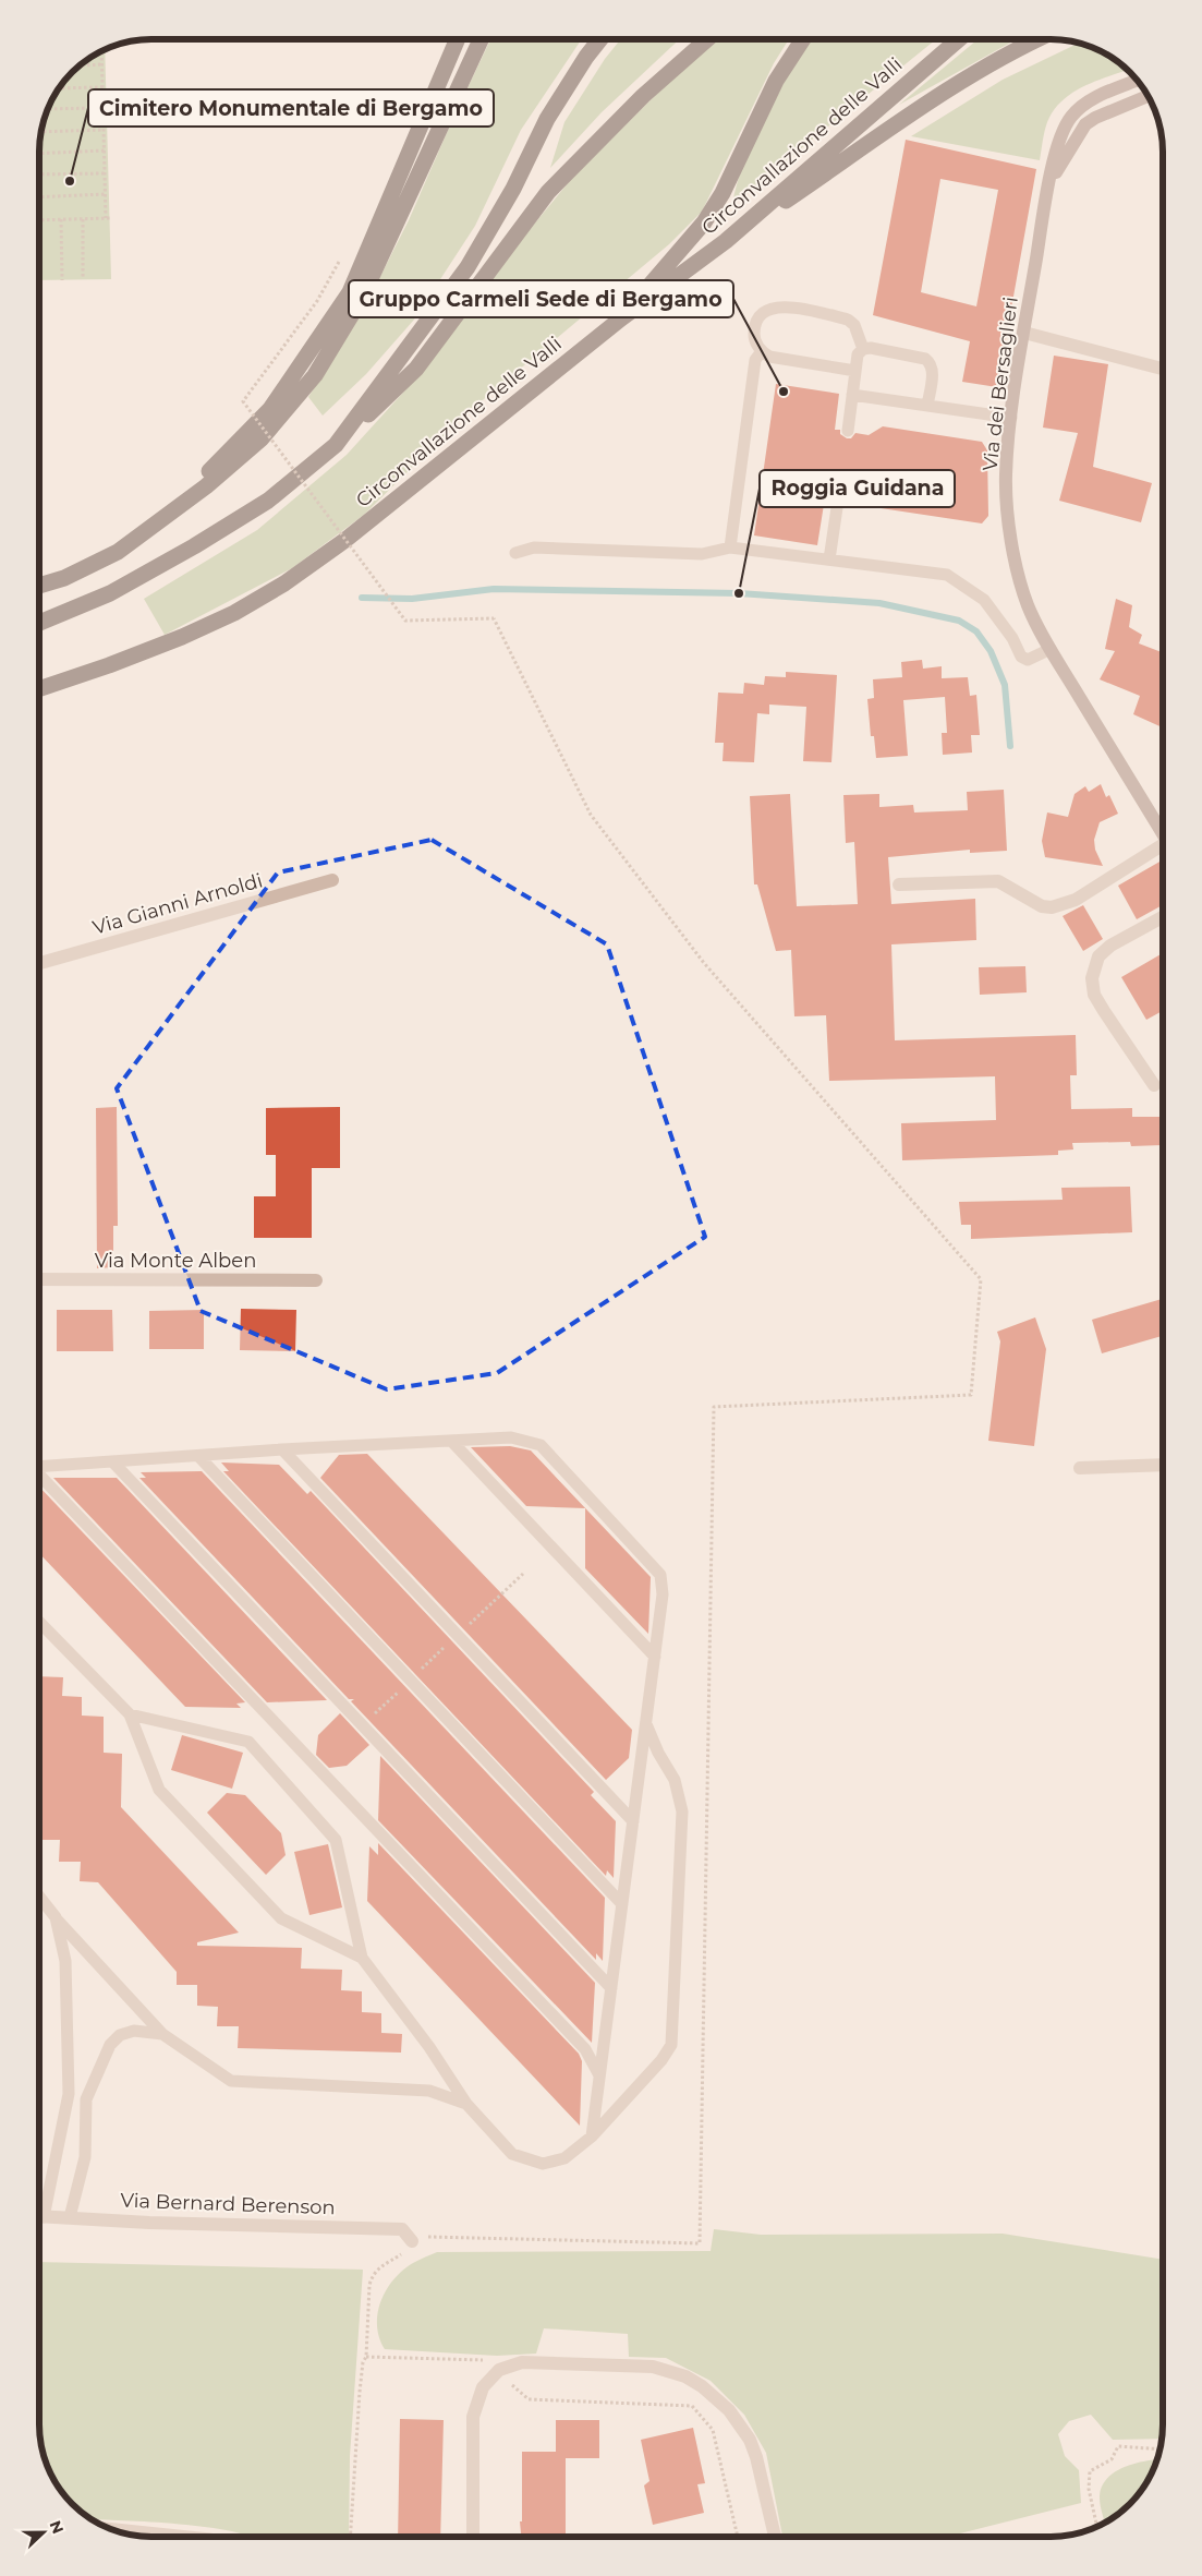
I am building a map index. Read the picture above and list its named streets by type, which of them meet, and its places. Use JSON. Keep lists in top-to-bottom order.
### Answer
{
  "streets": {
    "highway": ["Circonvallazione delle Valli"],
    "street": [
      "Via dei Bersaglieri",
      "Via Gianni Arnoldi",
      "Via Monte Alben",
      "Via Bernard Berenson"
    ]
  },
  "places": ["Cimitero Monumentale di Bergamo", "Gruppo Carmeli Sede di Bergamo", "Roggia Guidana"],
  "north": "right"
}
